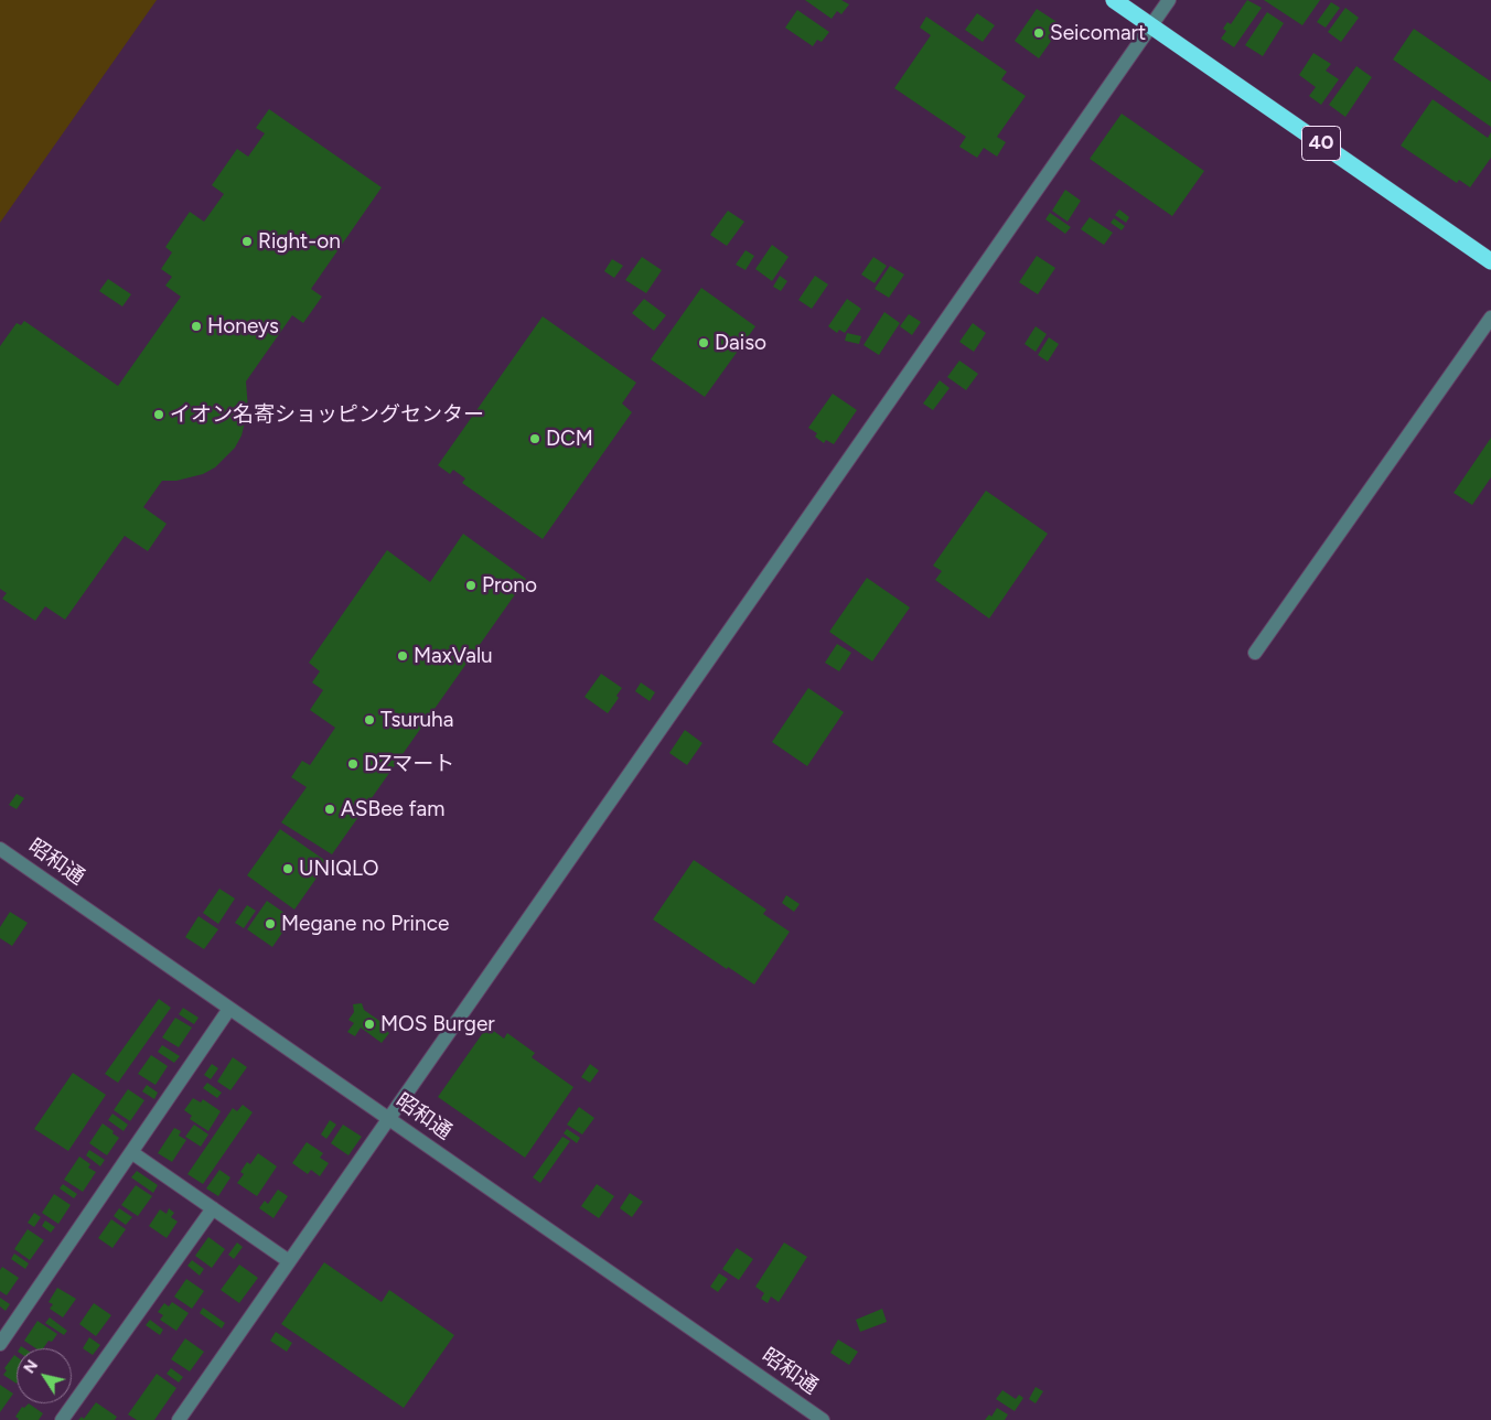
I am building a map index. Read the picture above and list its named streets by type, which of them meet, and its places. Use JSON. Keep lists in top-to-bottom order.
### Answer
{
  "streets": {
    "highway": ["40"],
    "street": ["昭和通"]
  },
  "places": [
    "Seicomart",
    "Right-on",
    "Honeys",
    "Daiso",
    "イオン名寄ショッピングセンター",
    "DCM",
    "Prono",
    "MaxValu",
    "Tsuruha",
    "DZマート",
    "ASBee fam",
    "UNIQLO",
    "Megane no Prince",
    "MOS Burger"
  ],
  "north": "top left"
}
